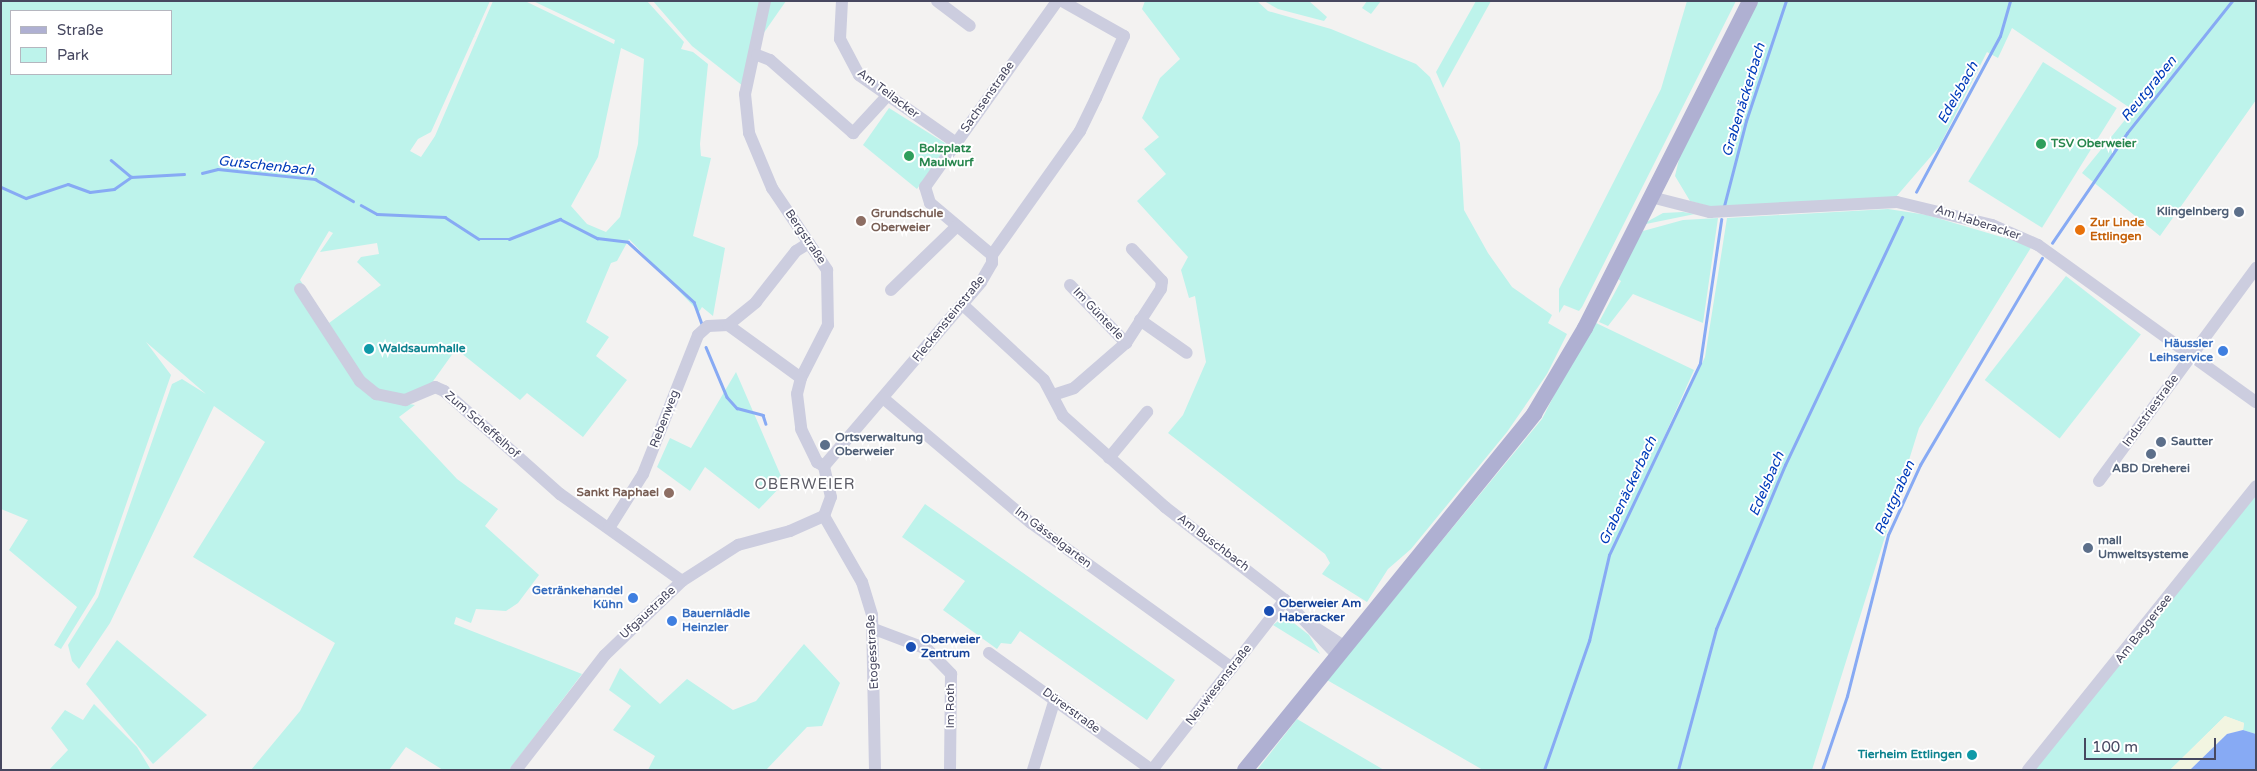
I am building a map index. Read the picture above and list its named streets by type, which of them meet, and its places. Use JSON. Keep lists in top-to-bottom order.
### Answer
{
  "streets": {
    "street": [
      "Am Teilacker",
      "Sachsenstraße",
      "Am Haberacker",
      "Bergstraße",
      "Im Günterle",
      "Fleckensteinstraße",
      "Industriestraße",
      "Rebenweg",
      "Zum Scheffelhof",
      "Im Gässelgarten",
      "Am Buschbach",
      "Ufgaustraße",
      "Am Baggersee",
      "Etogesstraße",
      "Neuwiesenstraße",
      "Im Roth",
      "Dürerstraße"
    ]
  },
  "crossings": [
    ["Am Teilacker", "Sachsenstraße"],
    ["Sachsenstraße", "Fleckensteinstraße"],
    ["Am Haberacker", "Industriestraße"],
    ["Bergstraße", "Fleckensteinstraße"],
    ["Bergstraße", "Rebenweg"],
    ["Im Günterle", "Am Buschbach"],
    ["Fleckensteinstraße", "Im Gässelgarten"],
    ["Fleckensteinstraße", "Am Buschbach"],
    ["Rebenweg", "Zum Scheffelhof"],
    ["Zum Scheffelhof", "Ufgaustraße"],
    ["Im Gässelgarten", "Neuwiesenstraße"],
    ["Am Buschbach", "Neuwiesenstraße"],
    ["Ufgaustraße", "Etogesstraße"],
    ["Etogesstraße", "Im Roth"],
    ["Neuwiesenstraße", "Dürerstraße"]
  ],
  "districts": ["OBERWEIER"],
  "water": [
    "Reutgraben",
    "Edelsbach",
    "Grabenäckerbach",
    "Gutschenbach"
  ],
  "places": [
    "TSV Oberweier",
    "Bolzplatz Maulwurf",
    "Klingelnberg",
    "Grundschule Oberweier",
    "Zur Linde Ettlingen",
    "Waldsaumhalle",
    "Häussler Leihservice",
    "Sautter",
    "Ortsverwaltung Oberweier",
    "ABD Dreherei",
    "Sankt Raphael",
    "mall Umweltsysteme",
    "Getränkehandel Kühn",
    "Oberweier Am Haberacker",
    "Bauernlädle Heinzler",
    "Oberweier Zentrum",
    "Tierheim Ettlingen"
  ],
  "legend": ["Straße", "Park"],
  "scale_bar": "100 m"
}
